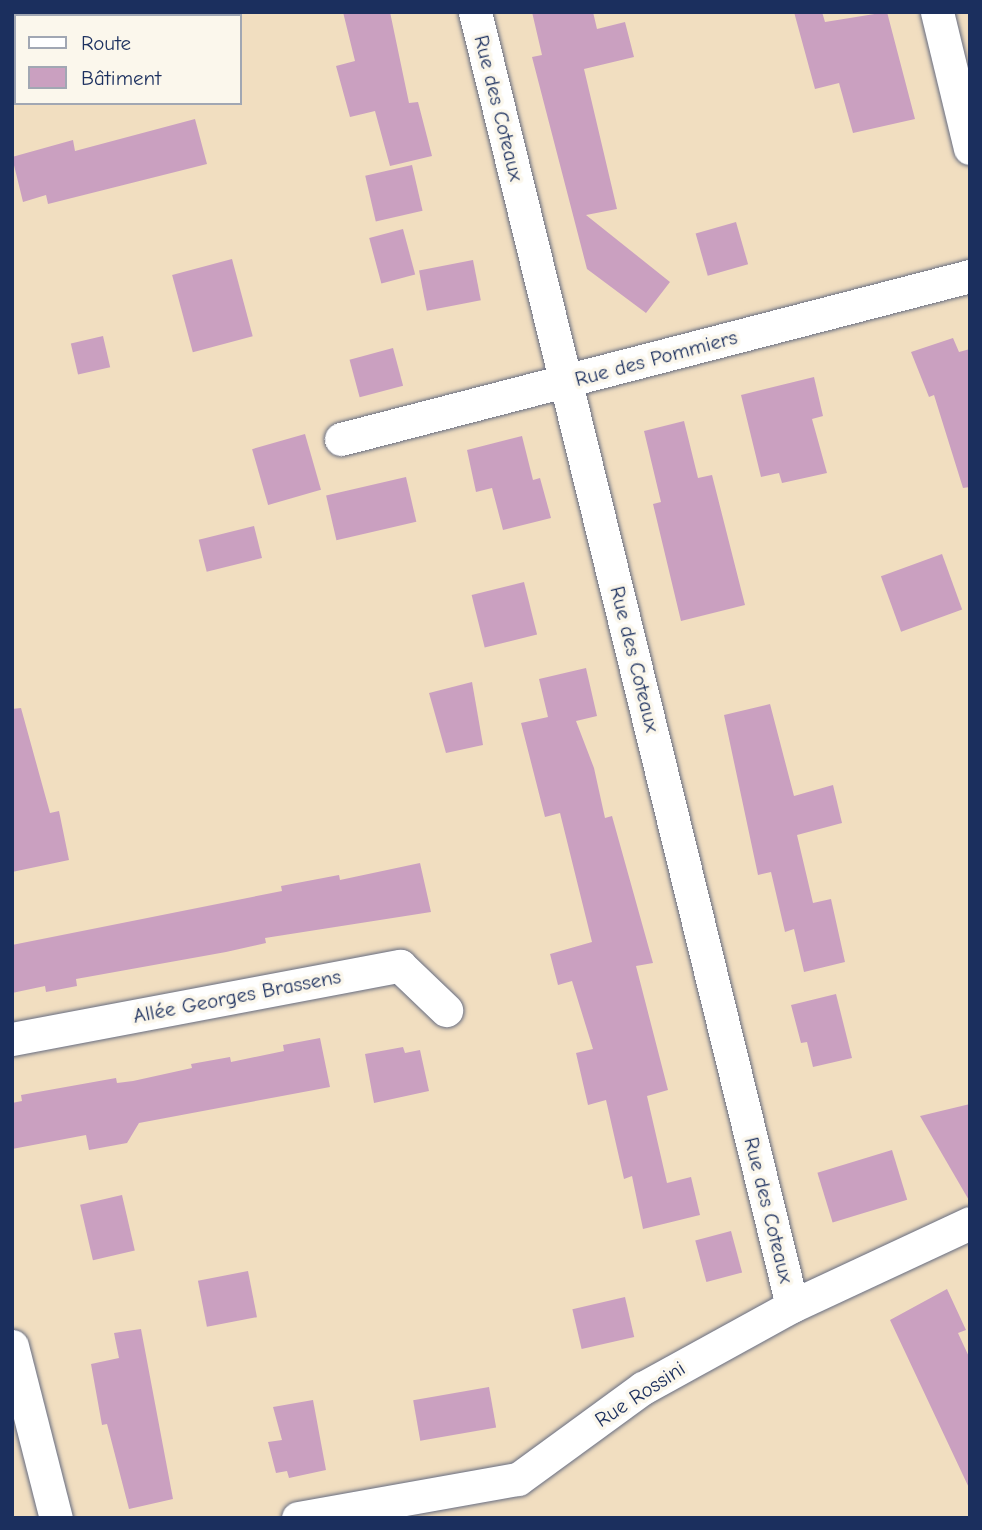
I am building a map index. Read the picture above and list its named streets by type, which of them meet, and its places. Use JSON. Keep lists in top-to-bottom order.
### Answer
{
  "streets": {
    "street": [
      "Rue des Coteaux",
      "Rue des Pommiers",
      "Allée Georges Brassens",
      "Rue Rossini"
    ]
  },
  "crossings": [
    ["Rue des Coteaux", "Rue des Pommiers"],
    ["Rue des Coteaux", "Rue Rossini"]
  ],
  "legend": ["Route", "Bâtiment"]
}
